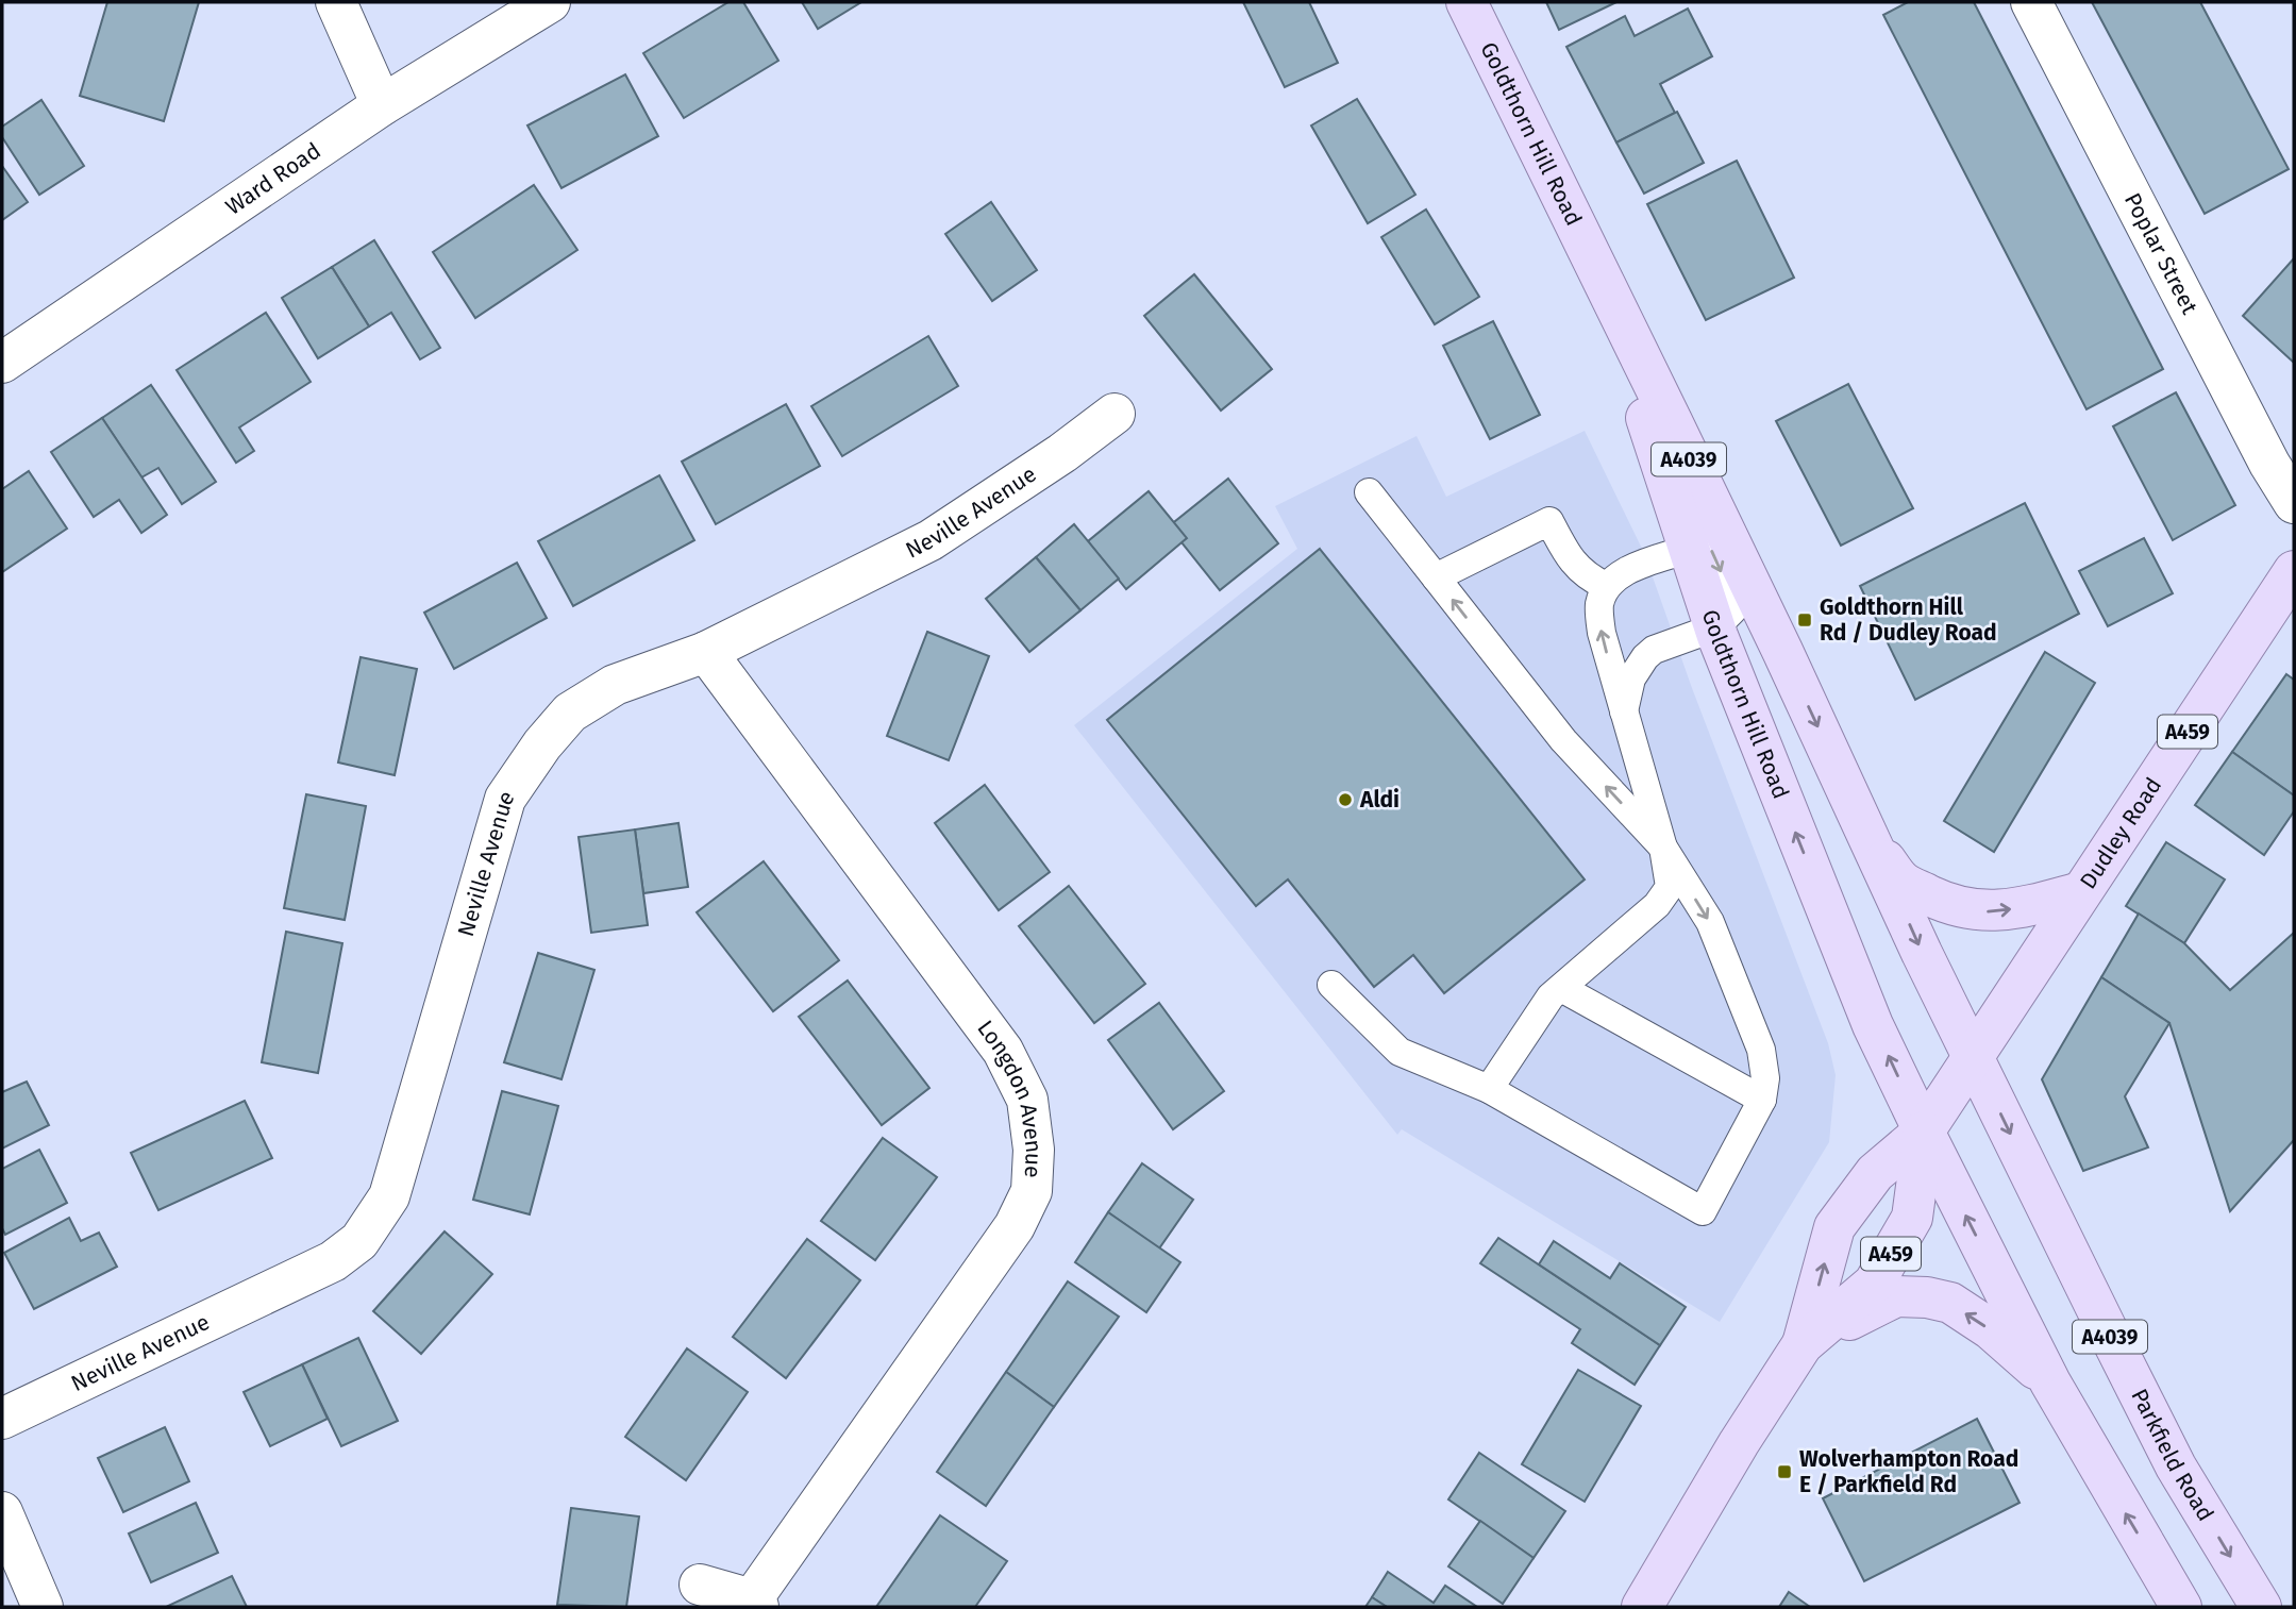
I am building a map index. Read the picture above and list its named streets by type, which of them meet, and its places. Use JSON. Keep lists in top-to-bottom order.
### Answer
{
  "streets": {
    "main road": [
      "Goldthorn Hill Road",
      "A4039",
      "A459",
      "Dudley Road",
      "Parkfield Road"
    ],
    "street": [
      "Ward Road",
      "Poplar Street",
      "Neville Avenue",
      "Longdon Avenue"
    ]
  },
  "crossings": [
    ["Goldthorn Hill Road", "A4039"],
    ["Goldthorn Hill Road", "A459"],
    ["Goldthorn Hill Road", "Dudley Road"],
    ["Goldthorn Hill Road", "Parkfield Road"],
    ["A4039", "A459"],
    ["Neville Avenue", "Longdon Avenue"],
    ["A459", "Dudley Road"],
    ["A459", "Parkfield Road"],
    ["Dudley Road", "Parkfield Road"]
  ],
  "places": {
    "transit": ["Goldthorn Hill Rd / Dudley Road", "Wolverhampton Road E / Parkfield Rd"],
    "other": ["Aldi"]
  }
}
